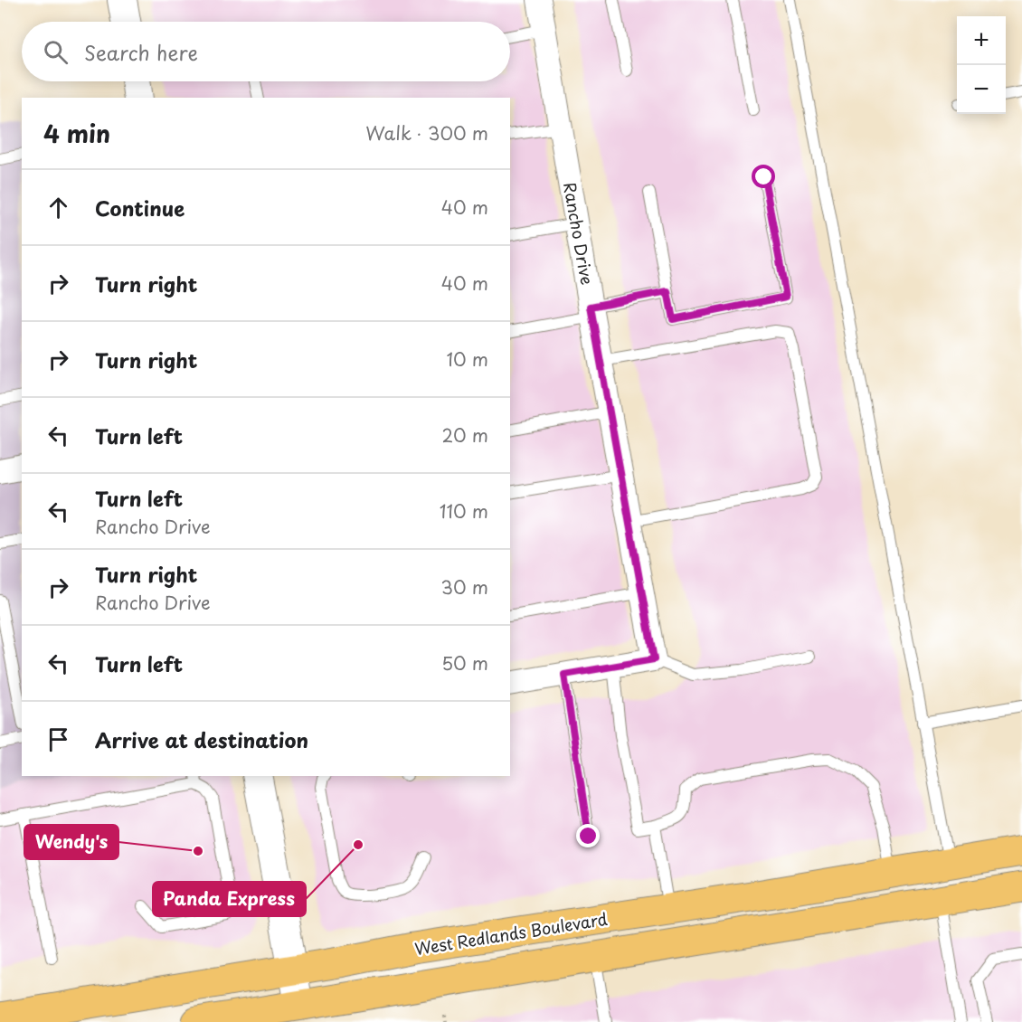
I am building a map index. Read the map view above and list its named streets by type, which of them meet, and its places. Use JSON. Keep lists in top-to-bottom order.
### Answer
{
  "streets": {
    "main road": ["West Redlands Boulevard"],
    "street": ["Rancho Drive"]
  },
  "places": ["Panda Express", "Wendy's"],
  "page": {
    "map_buttons": ["+", "−"],
    "search": "Search here",
    "heading": ["4 min", "Walk · 300 m"],
    "list": [
      ["Continue", "40 m"],
      ["Turn right", "40 m"],
      ["Turn right", "10 m"],
      ["Turn left", "20 m"],
      ["Turn left", "Rancho Drive", "110 m"],
      ["Turn right", "Rancho Drive", "30 m"],
      ["Turn left", "50 m"],
      "Arrive at destination"
    ]
  }
}
